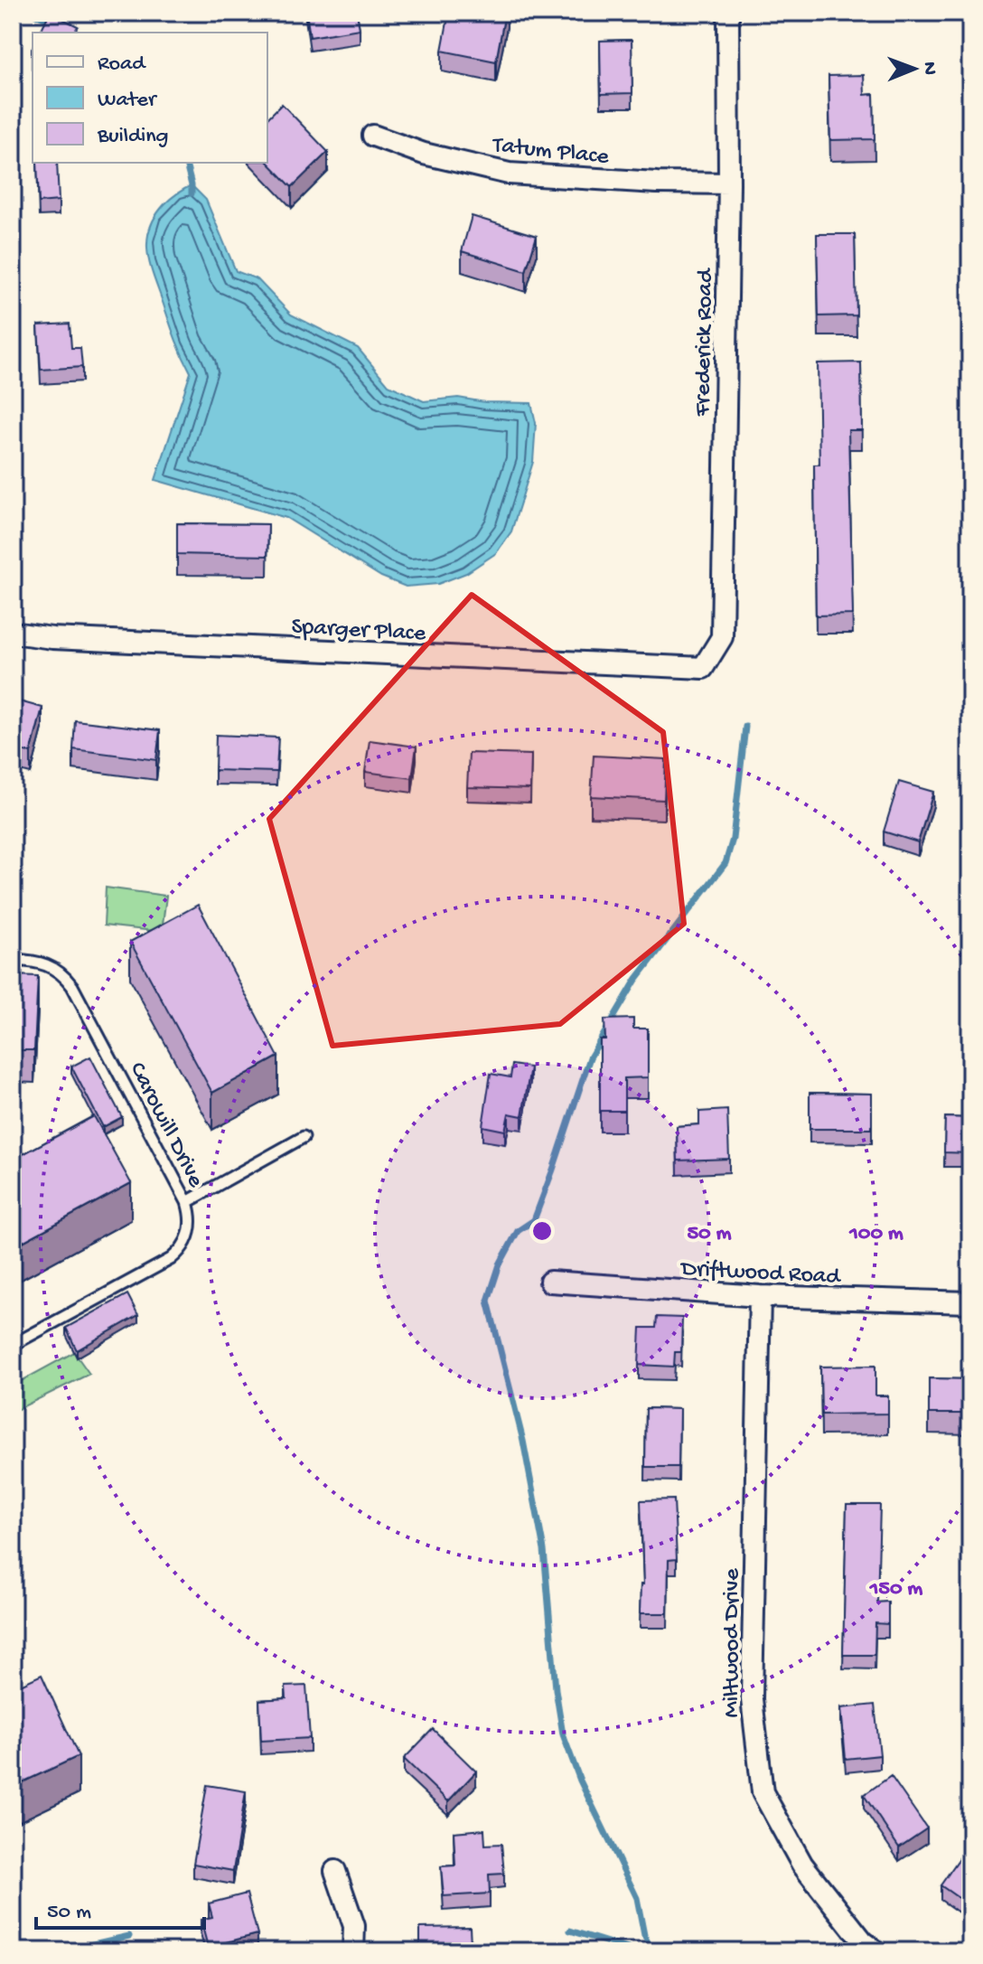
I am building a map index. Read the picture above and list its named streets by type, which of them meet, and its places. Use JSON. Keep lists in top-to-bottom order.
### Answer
{
  "streets": {
    "street": [
      "Tatum Place",
      "Frederick Road",
      "Sparger Place",
      "Driftwood Road",
      "Miltwood Drive"
    ],
    "lane": ["Carowill Drive"]
  },
  "crossings": [
    ["Tatum Place", "Frederick Road"],
    ["Frederick Road", "Sparger Place"],
    ["Driftwood Road", "Miltwood Drive"]
  ],
  "legend": ["Road", "Water", "Building"],
  "scale_bar": "50 m",
  "north": "right",
  "rings": ["50 m", "100 m", "150 m"]
}
